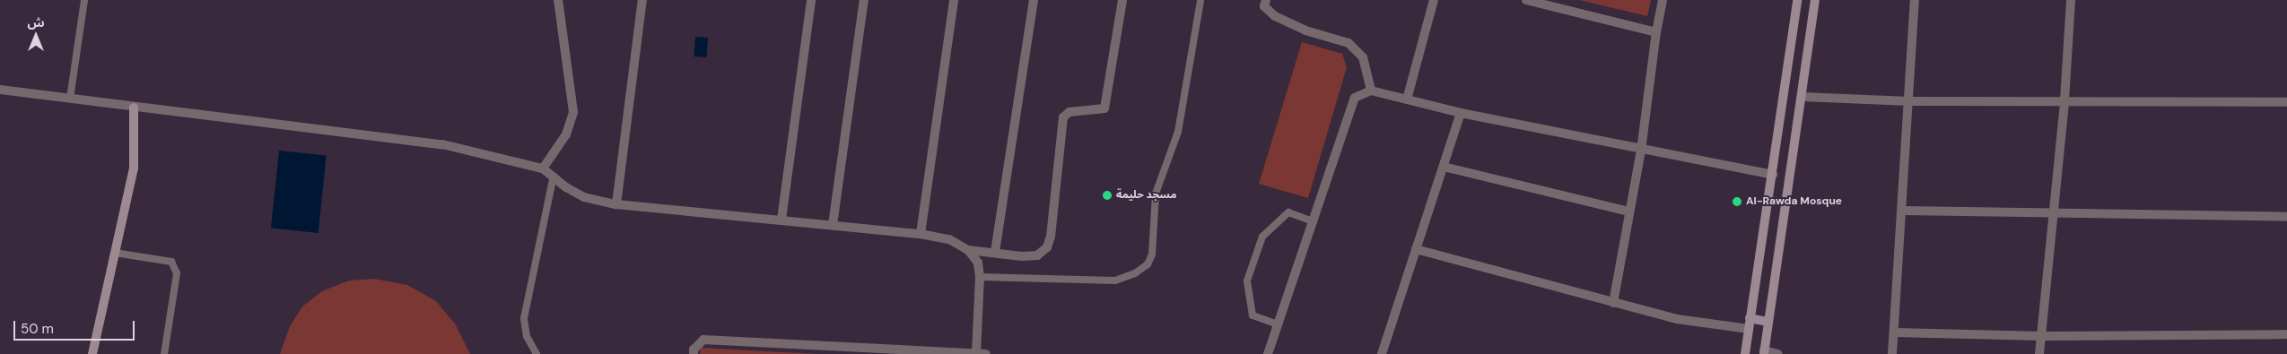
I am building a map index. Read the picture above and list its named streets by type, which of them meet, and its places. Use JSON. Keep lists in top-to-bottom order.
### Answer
{
  "places": ["مسجد حليمة", "Al-Rawda Mosque"],
  "scale_bar": "50 m",
  "north": "top"
}
